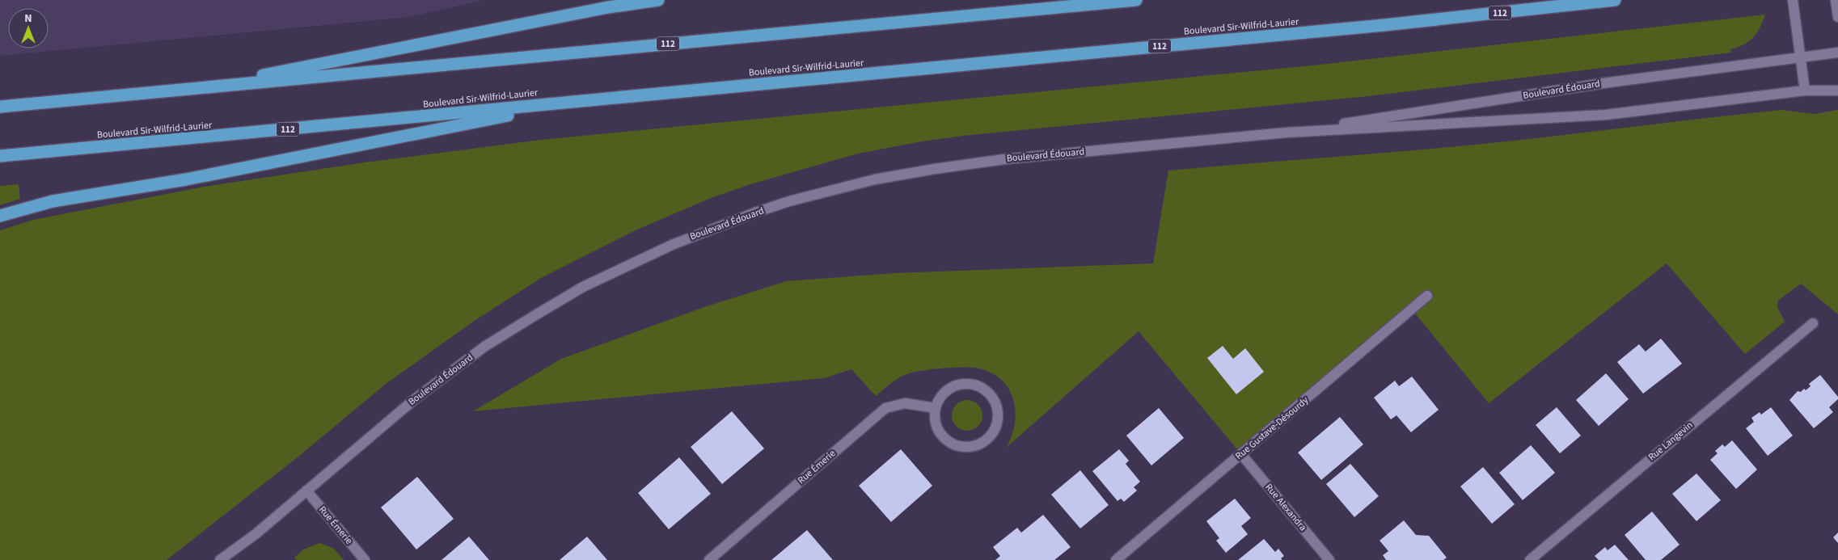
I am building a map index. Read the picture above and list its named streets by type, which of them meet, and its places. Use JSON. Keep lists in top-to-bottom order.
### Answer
{
  "streets": {
    "highway": ["112", "Boulevard Sir-Wilfrid-Laurier"],
    "street": [
      "Boulevard Édouard",
      "Rue Gustave-Désourdy",
      "Rue Langevin",
      "Rue Émerie",
      "Rue Alexandra"
    ]
  },
  "crossings": [
    ["Boulevard Édouard", "Rue Émerie"],
    ["Rue Gustave-Désourdy", "Rue Alexandra"]
  ],
  "north": "top"
}
